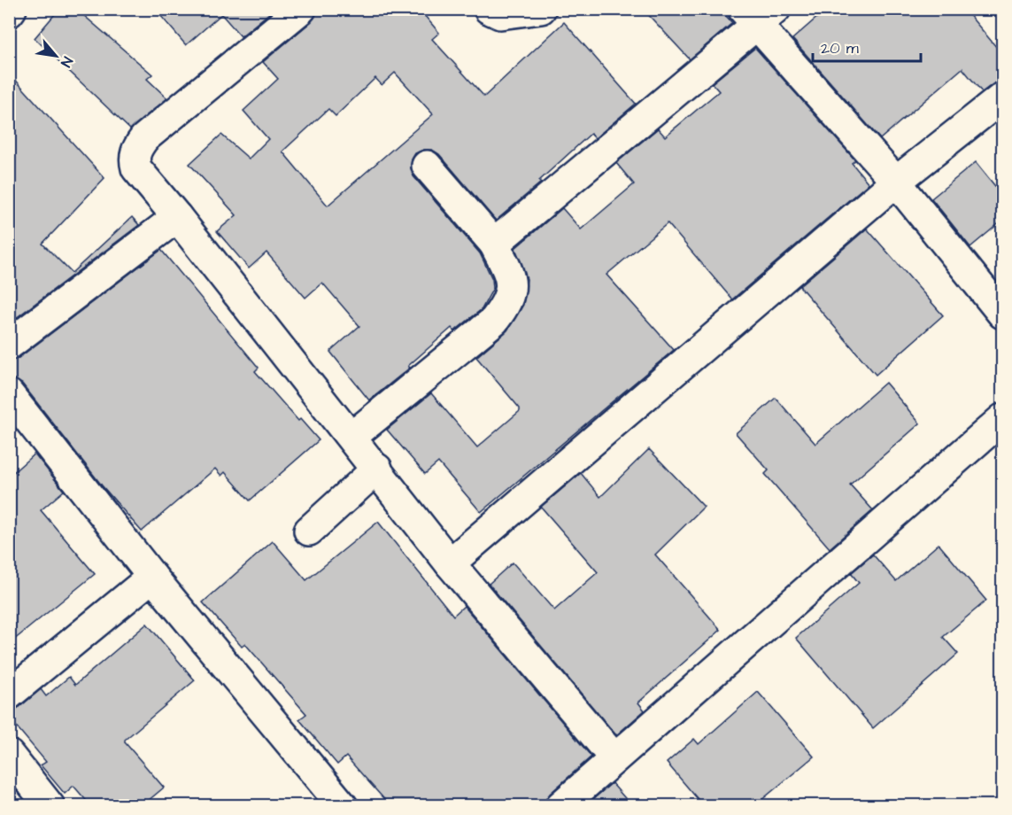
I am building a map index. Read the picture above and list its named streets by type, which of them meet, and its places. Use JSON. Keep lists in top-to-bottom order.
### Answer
{
  "scale_bar": "20 m",
  "north": "bottom right"
}
